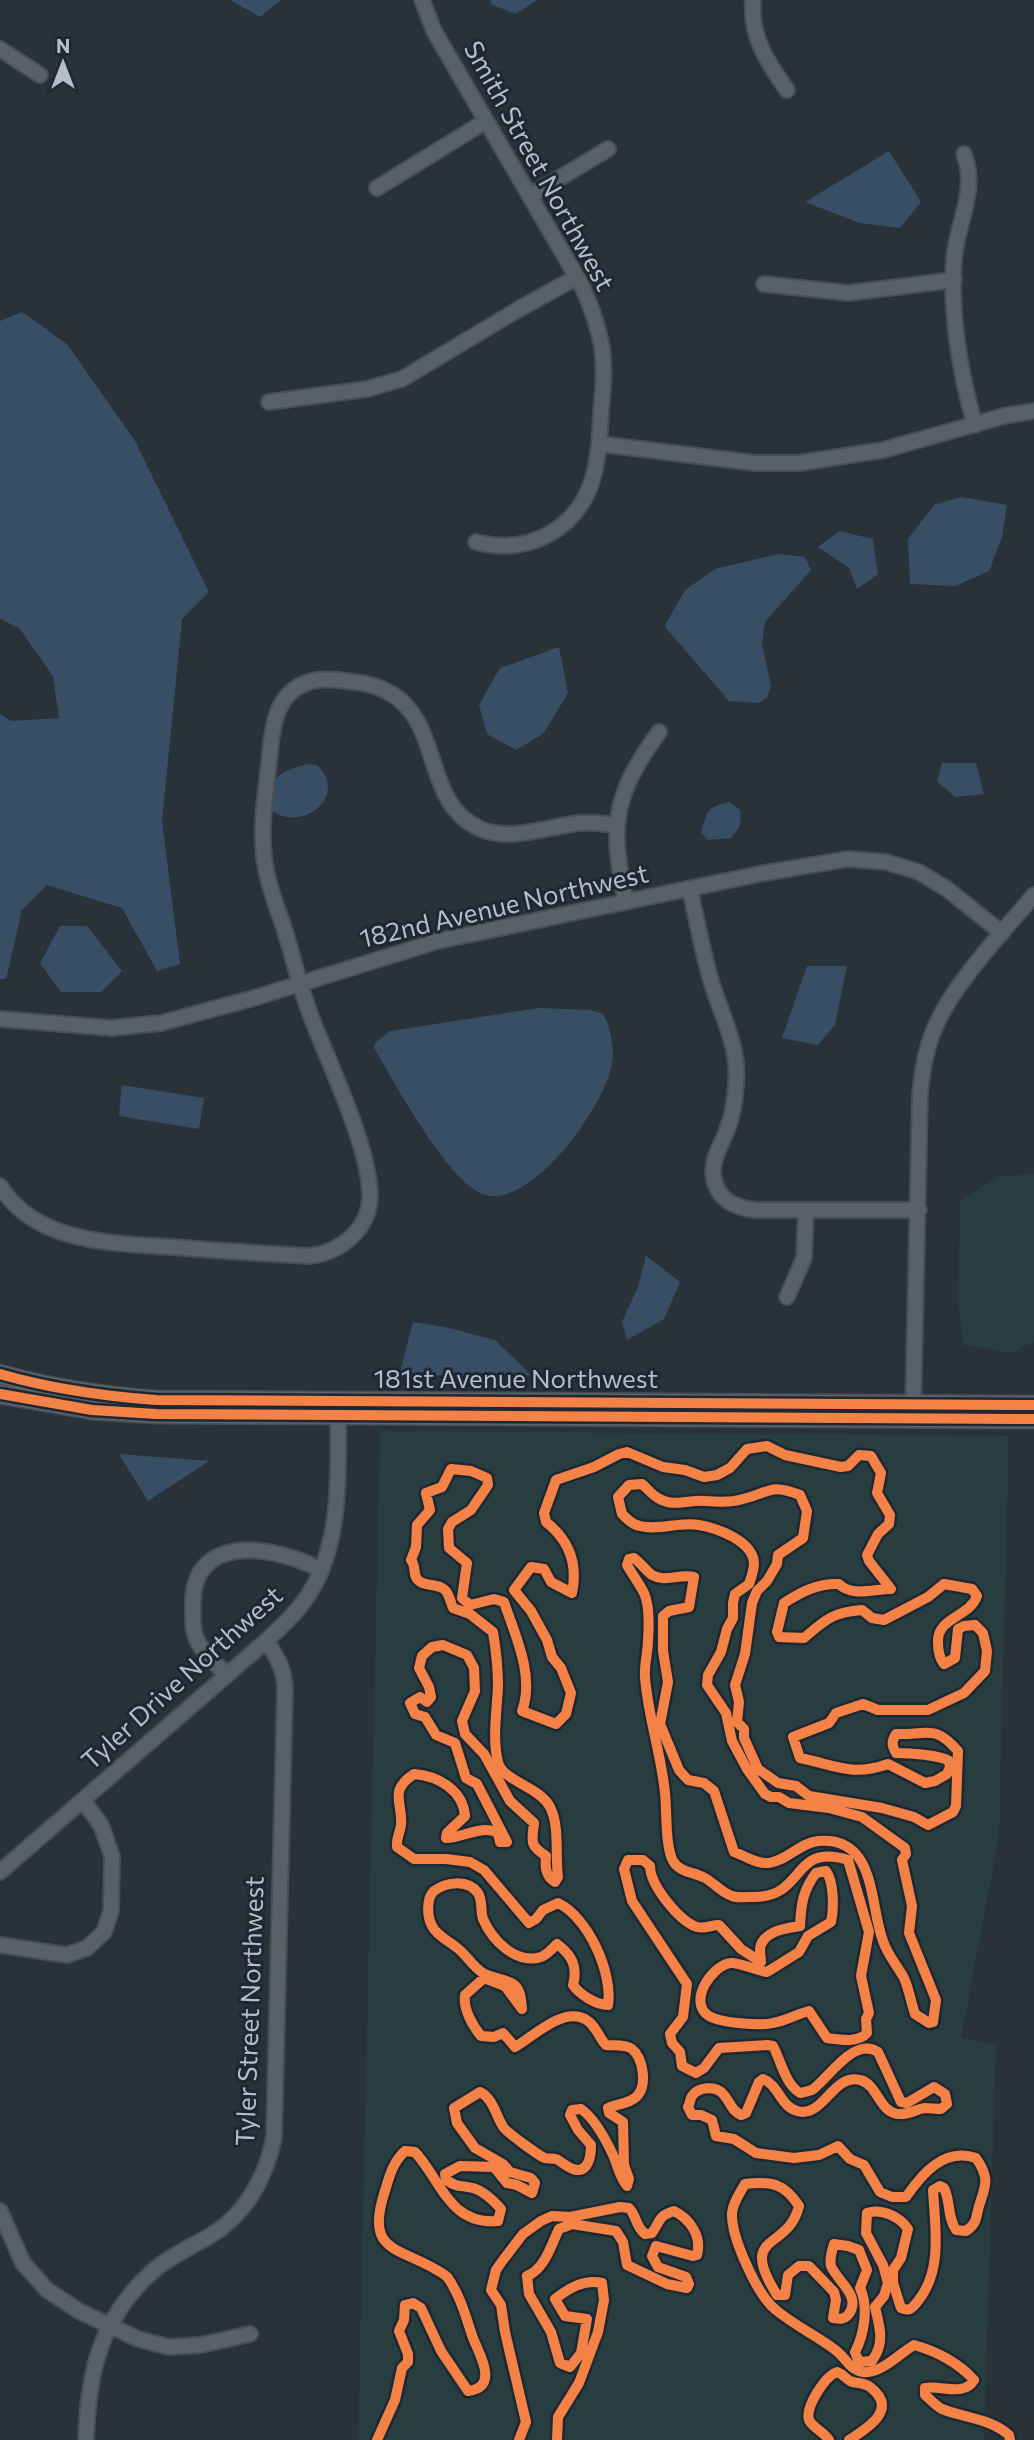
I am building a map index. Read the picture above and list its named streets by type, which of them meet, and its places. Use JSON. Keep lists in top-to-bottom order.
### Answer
{
  "streets": {
    "main road": ["181st Avenue Northwest"],
    "street": [
      "Smith Street Northwest",
      "182nd Avenue Northwest",
      "Tyler Drive Northwest",
      "Tyler Street Northwest"
    ]
  },
  "crossings": [
    ["181st Avenue Northwest", "Tyler Drive Northwest"],
    ["Tyler Drive Northwest", "Tyler Street Northwest"]
  ],
  "north": "top"
}
